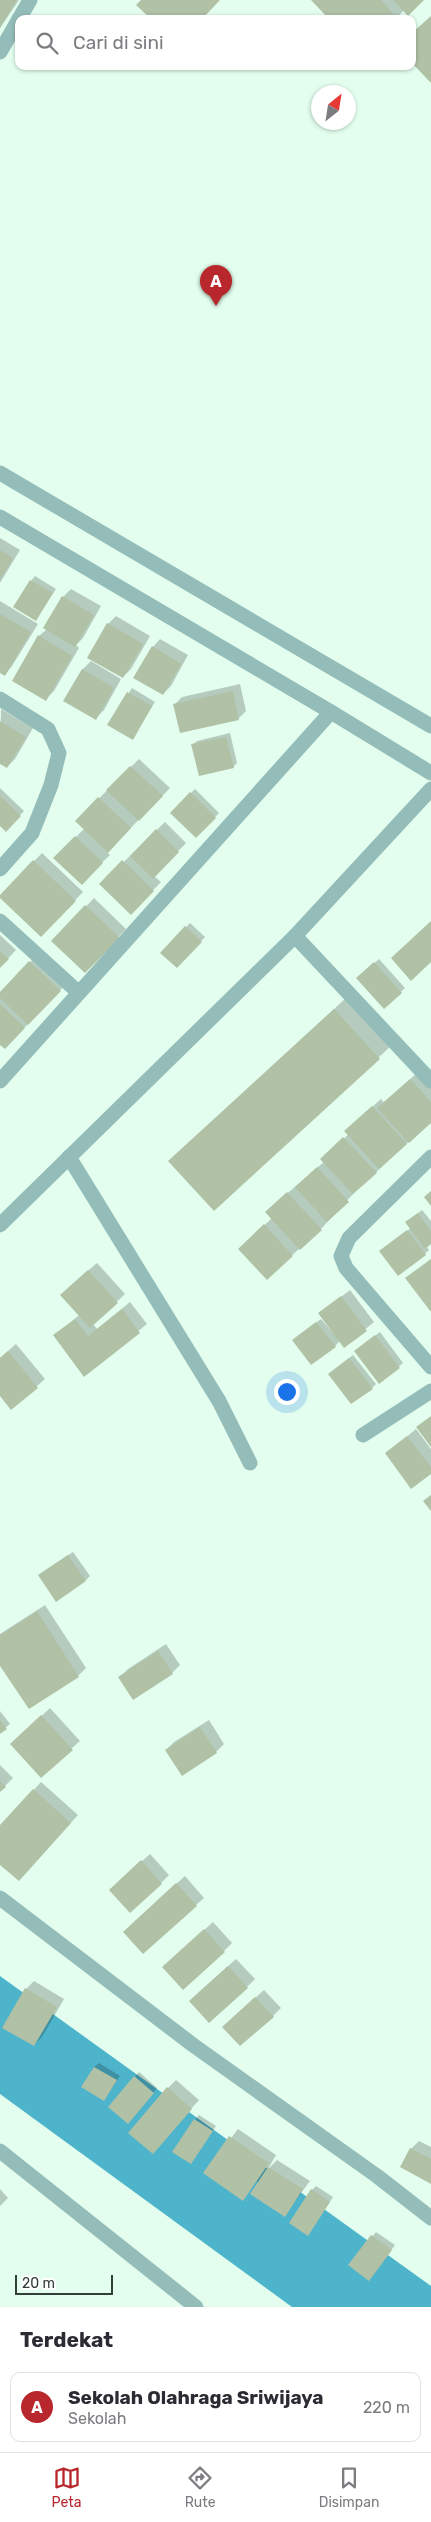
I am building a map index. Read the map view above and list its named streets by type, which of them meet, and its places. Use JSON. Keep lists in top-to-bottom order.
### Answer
{
  "scale_bar": "20 m",
  "north": "top right",
  "page": {
    "search": "Cari di sini",
    "pins": "A",
    "scale": "20 m",
    "heading": "Terdekat",
    "list": [
      {
        "mark": "A",
        "name": "Sekolah Olahraga Sriwijaya",
        "note": "Sekolah",
        "value": "220 m"
      }
    ],
    "nav": ["Peta", "Rute", "Disimpan"]
  }
}
